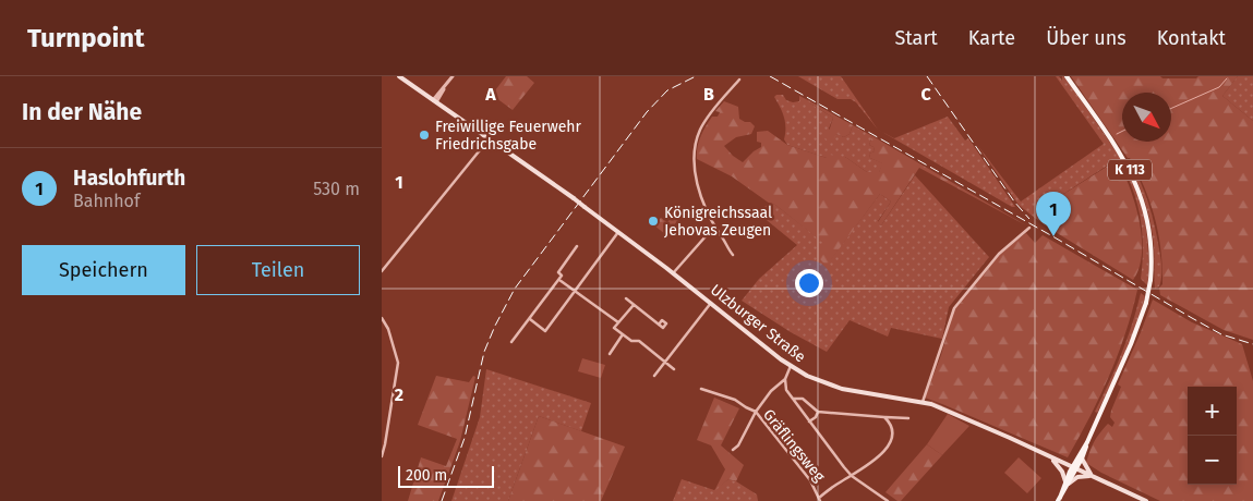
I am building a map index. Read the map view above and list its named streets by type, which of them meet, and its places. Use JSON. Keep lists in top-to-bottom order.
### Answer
{
  "streets": {
    "main road": ["K 113", "Ulzburger Straße"],
    "street": ["Gräflingsweg"]
  },
  "crossings": [
    ["K 113", "Ulzburger Straße"]
  ],
  "places": ["Freiwillige Feuerwehr Friedrichsgabe", "Königreichssaal Jehovas Zeugen"],
  "scale_bar": "200 m",
  "north": "bottom right",
  "page": {
    "header": "Turnpoint",
    "nav": [
      "Start",
      "Karte",
      "Über uns",
      "Kontakt"
    ],
    "heading": "In der Nähe",
    "list": [
      {
        "mark": "1",
        "name": "Haslohfurth",
        "note": "Bahnhof",
        "value": "530 m"
      }
    ],
    "pins": "1",
    "buttons": ["Speichern", "Teilen"],
    "map_buttons": ["+", "−"],
    "scale": "200 m"
  },
  "grid": {
    "columns": ["A", "B", "C"],
    "rows": ["1", "2"]
  }
}
